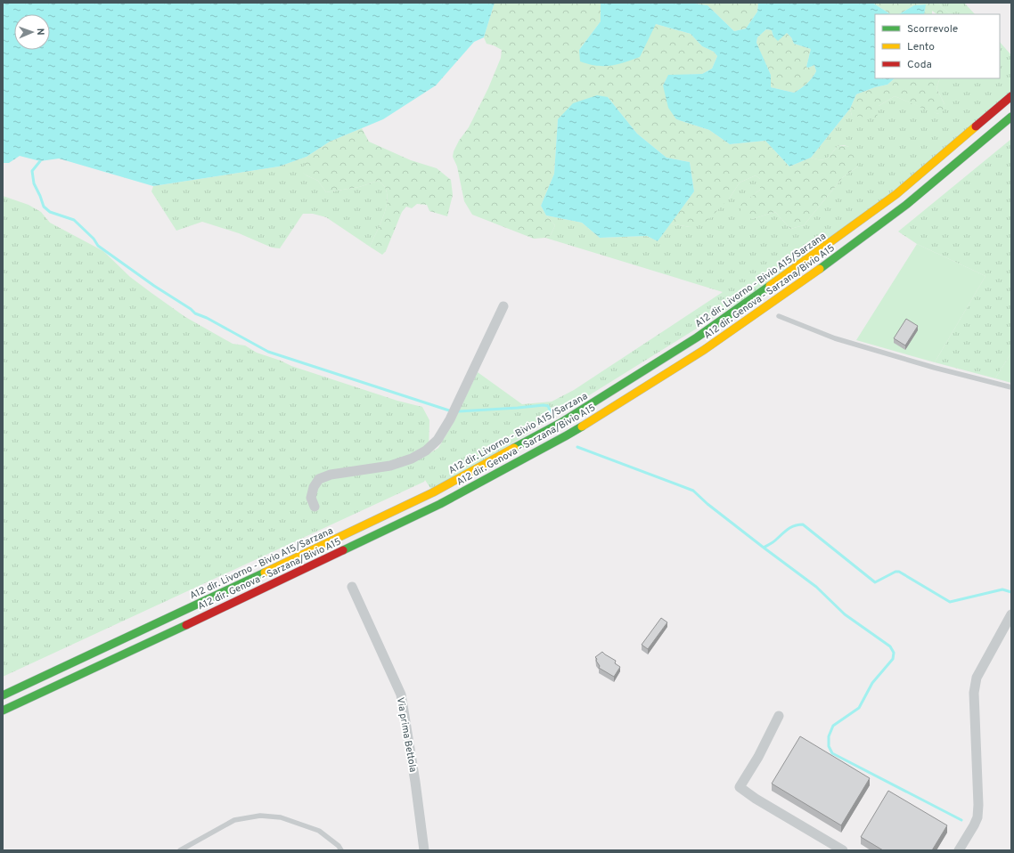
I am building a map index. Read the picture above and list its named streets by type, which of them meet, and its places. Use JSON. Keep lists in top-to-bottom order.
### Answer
{
  "streets": {
    "highway": ["A12 dir. Livorno - Bivio A15/Sarzana", "A12 dir. Genova - Sarzana/Bivio A15"],
    "street": ["Via prima Bettola"]
  },
  "legend": ["Scorrevole", "Lento", "Coda"],
  "north": "right"
}
